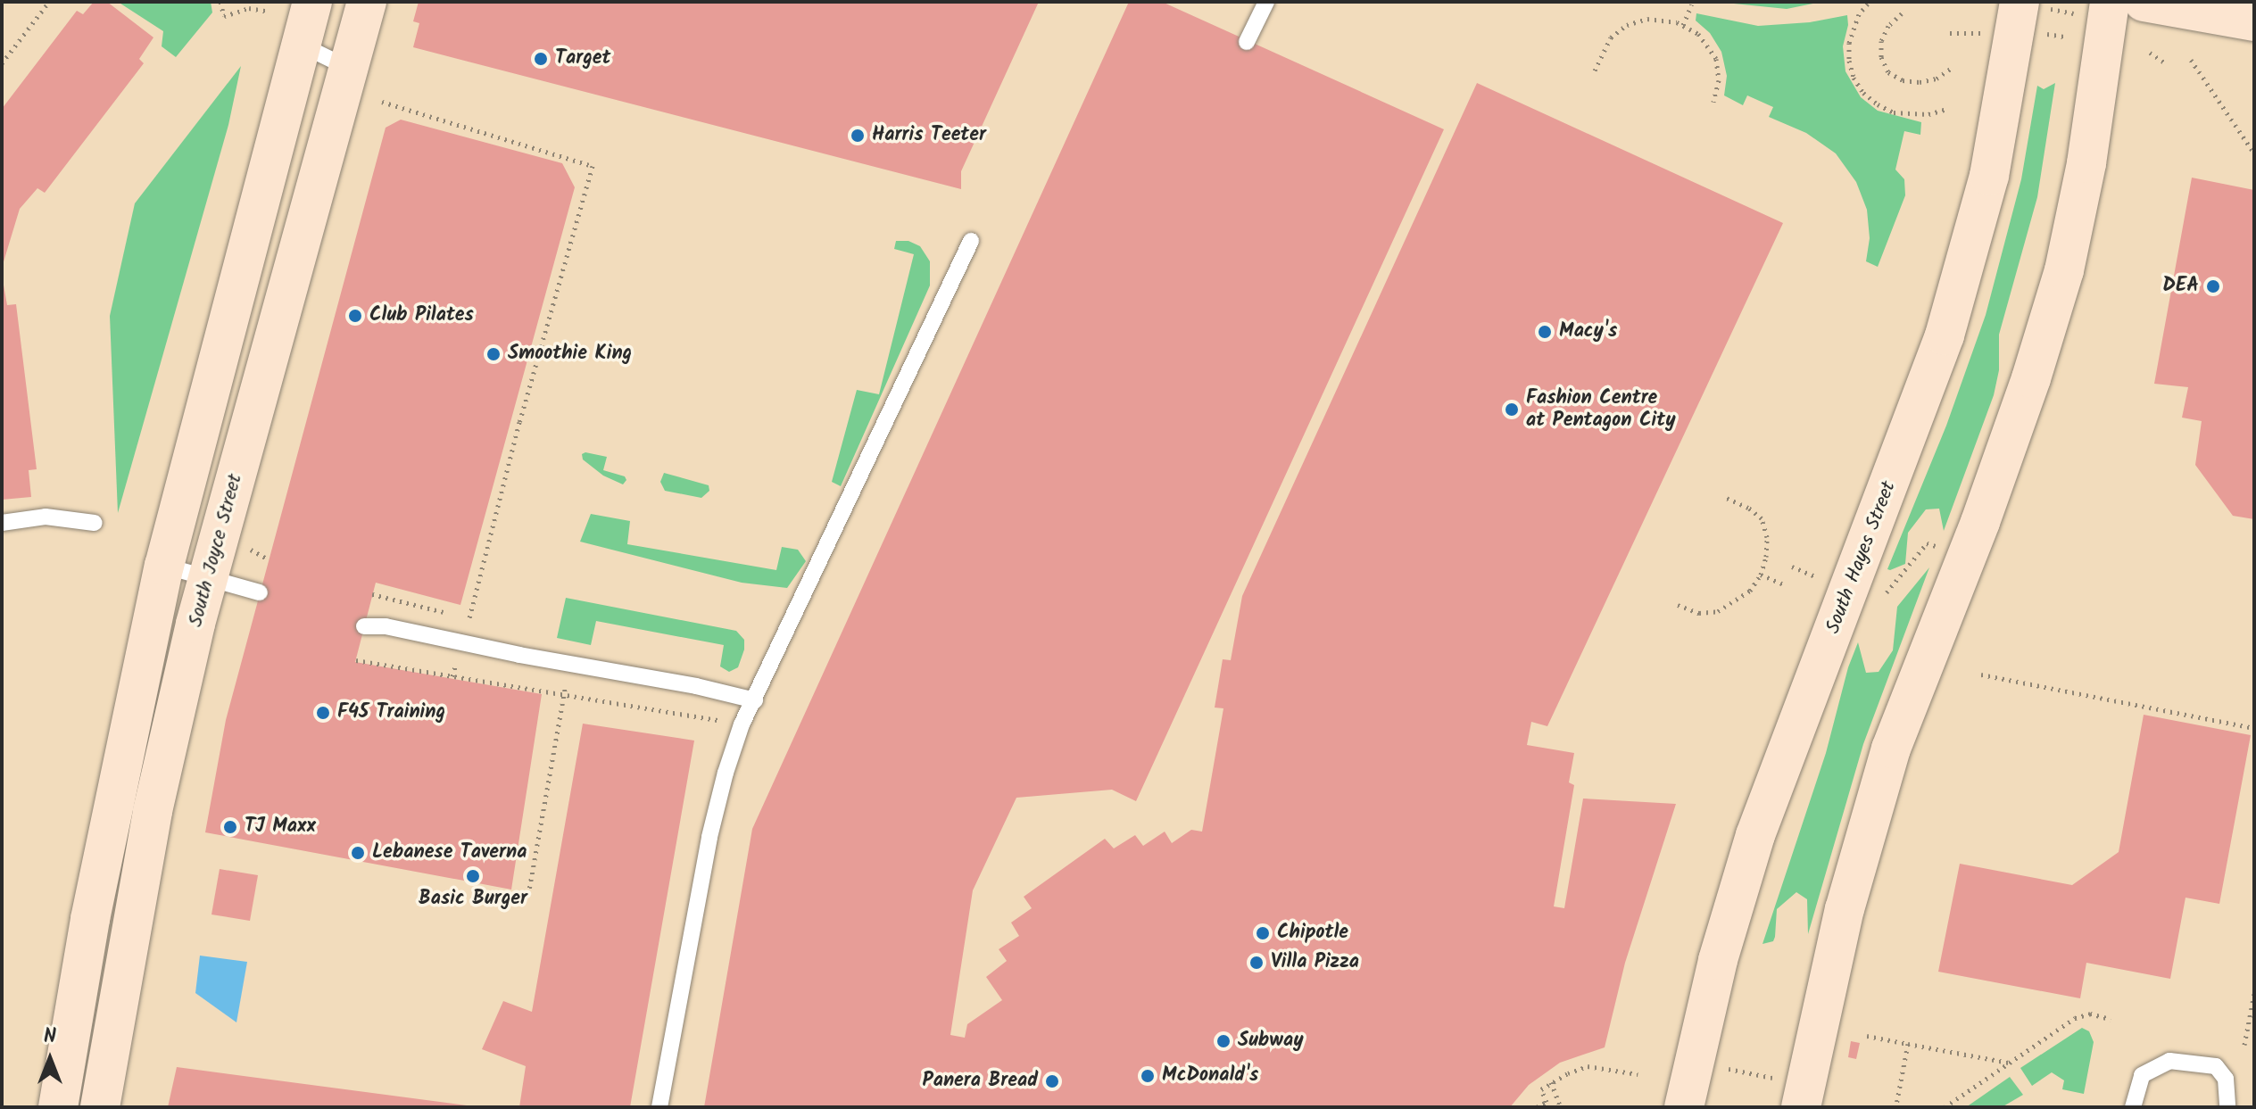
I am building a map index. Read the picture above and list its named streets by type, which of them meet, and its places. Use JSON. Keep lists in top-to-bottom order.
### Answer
{
  "streets": {
    "main road": ["South Joyce Street", "South Hayes Street"]
  },
  "places": [
    "Target",
    "Harris Teeter",
    "DEA",
    "Club Pilates",
    "Macy's",
    "Smoothie King",
    "Fashion Centre at Pentagon City",
    "F45 Training",
    "TJ Maxx",
    "Lebanese Taverna",
    "Basic Burger",
    "Chipotle",
    "Villa Pizza",
    "Subway",
    "McDonald's",
    "Panera Bread"
  ],
  "north": "top"
}
